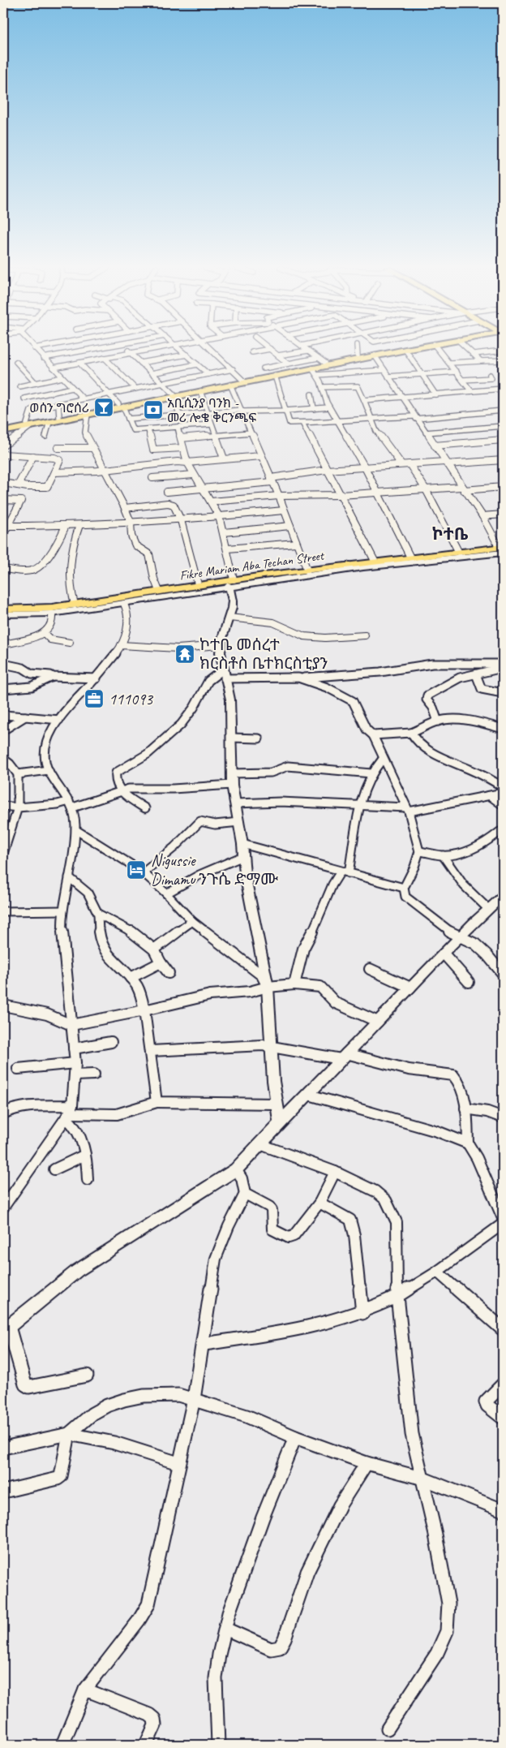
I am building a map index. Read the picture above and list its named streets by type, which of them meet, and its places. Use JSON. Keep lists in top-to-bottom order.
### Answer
{
  "streets": {
    "main road": ["Fikre Mariam Aba Techan Street"]
  },
  "districts": ["ኮተቤ"],
  "places": {
    "bar": ["ወሰን ግሮሰሪ"],
    "bank": ["አቢሲንያ ባንክ - መሪ ሎቄ ቅርንጫፍ"],
    "temple": ["ኮተቤ መሰረተ ክርስቶስ ቤተክርስቲያን"],
    "office": ["111093"],
    "hotel": ["Nigussie Dimamu ንጉሴ ድማሙ"]
  }
}
